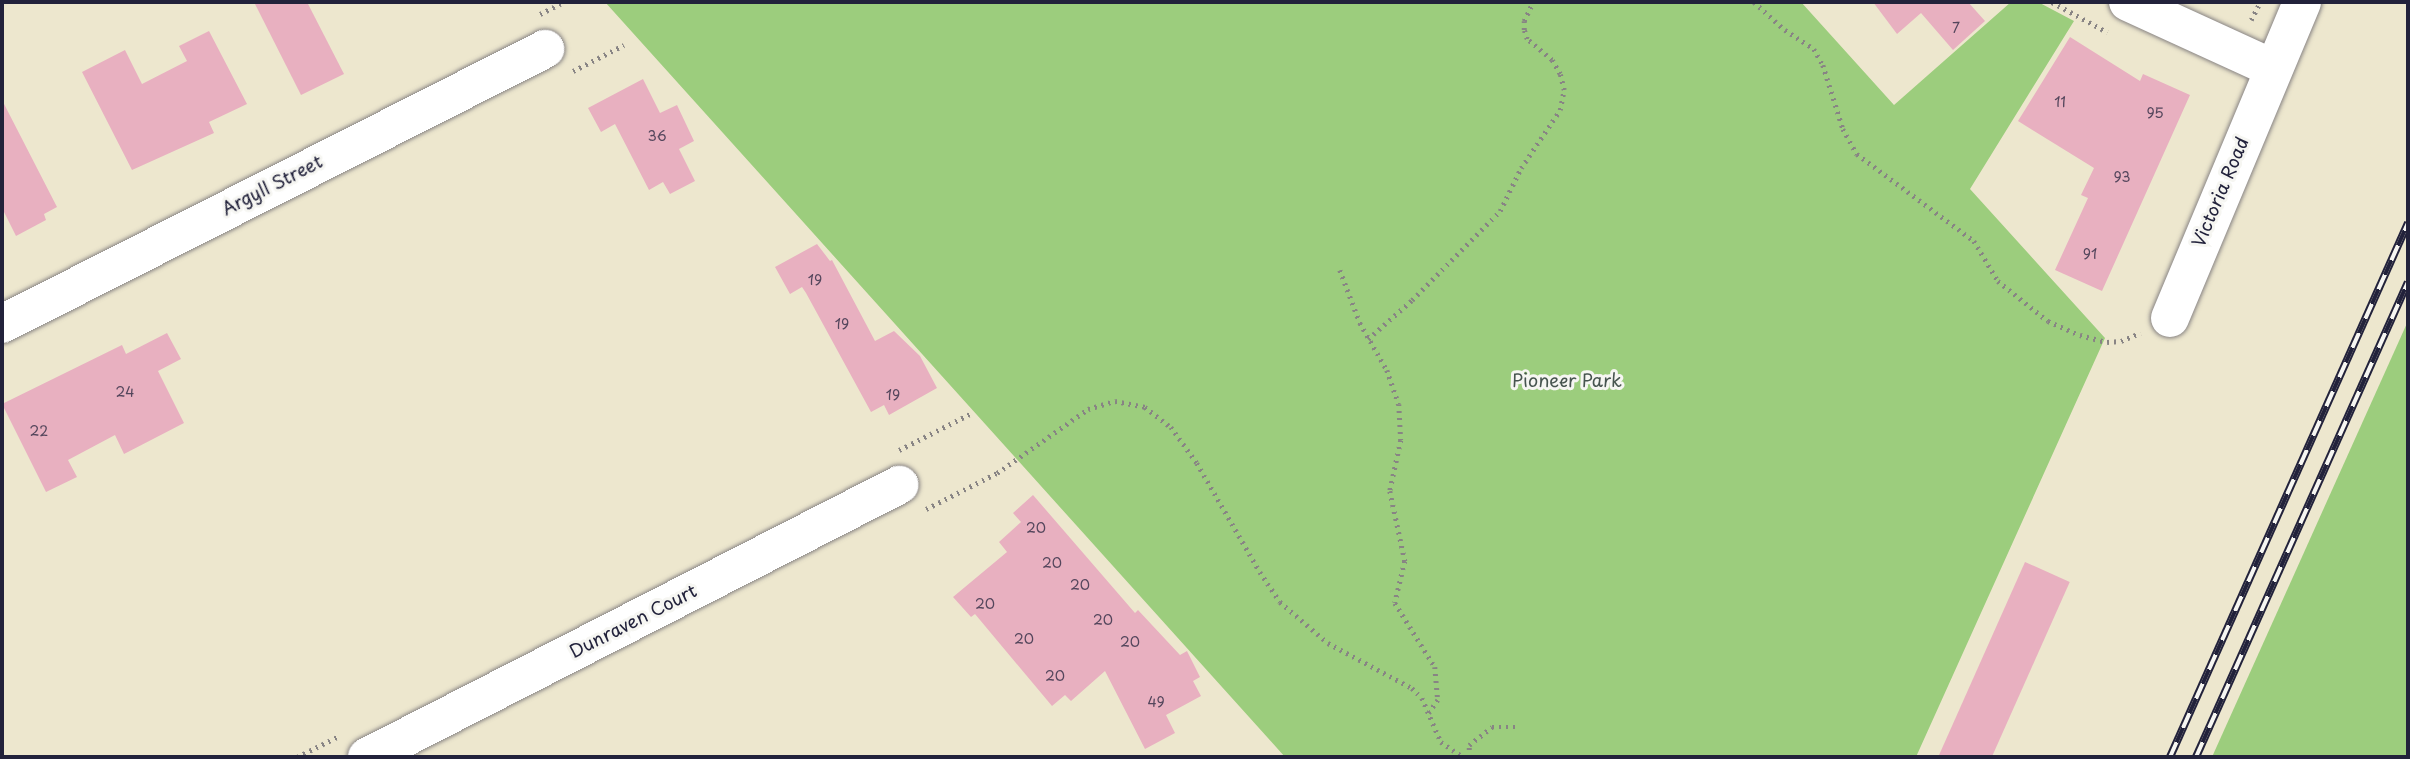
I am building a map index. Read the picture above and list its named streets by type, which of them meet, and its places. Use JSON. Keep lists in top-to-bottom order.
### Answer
{
  "streets": {
    "street": ["Argyll Street", "Victoria Road", "Dunraven Court"]
  },
  "parks": ["Pioneer Park"],
  "house_numbers": [
    "7",
    "11",
    "95",
    "36",
    "93",
    "91",
    "19",
    "19",
    "24",
    "19",
    "22",
    "20",
    "20",
    "20",
    "20",
    "20",
    "20",
    "20",
    "20",
    "49"
  ]
}
